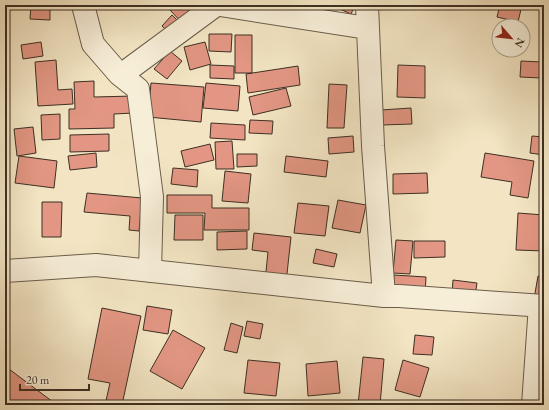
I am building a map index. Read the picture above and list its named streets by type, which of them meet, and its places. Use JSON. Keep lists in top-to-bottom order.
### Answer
{
  "scale_bar": "20 m",
  "north": "bottom right"
}
